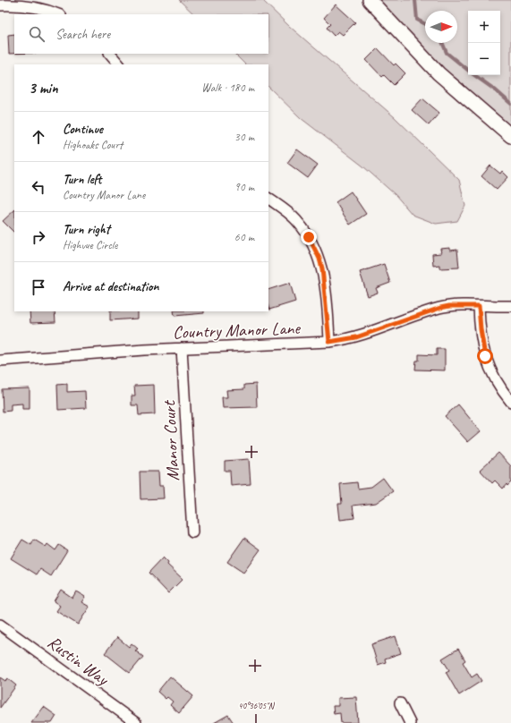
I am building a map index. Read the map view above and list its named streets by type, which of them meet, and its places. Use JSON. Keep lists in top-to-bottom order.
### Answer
{
  "streets": {
    "street": ["Country Manor Lane", "Manor Court", "Rustin Way"]
  },
  "crossings": [
    ["Country Manor Lane", "Manor Court"]
  ],
  "north": "right",
  "page": {
    "map_buttons": ["+", "−"],
    "search": "Search here",
    "heading": ["3 min", "Walk · 180 m"],
    "list": [
      ["Continue", "Highoaks Court", "30 m"],
      ["Turn left", "Country Manor Lane", "90 m"],
      ["Turn right", "Highvue Circle", "60 m"],
      "Arrive at destination"
    ]
  },
  "coordinates": ["40°36'05\"N"]
}
